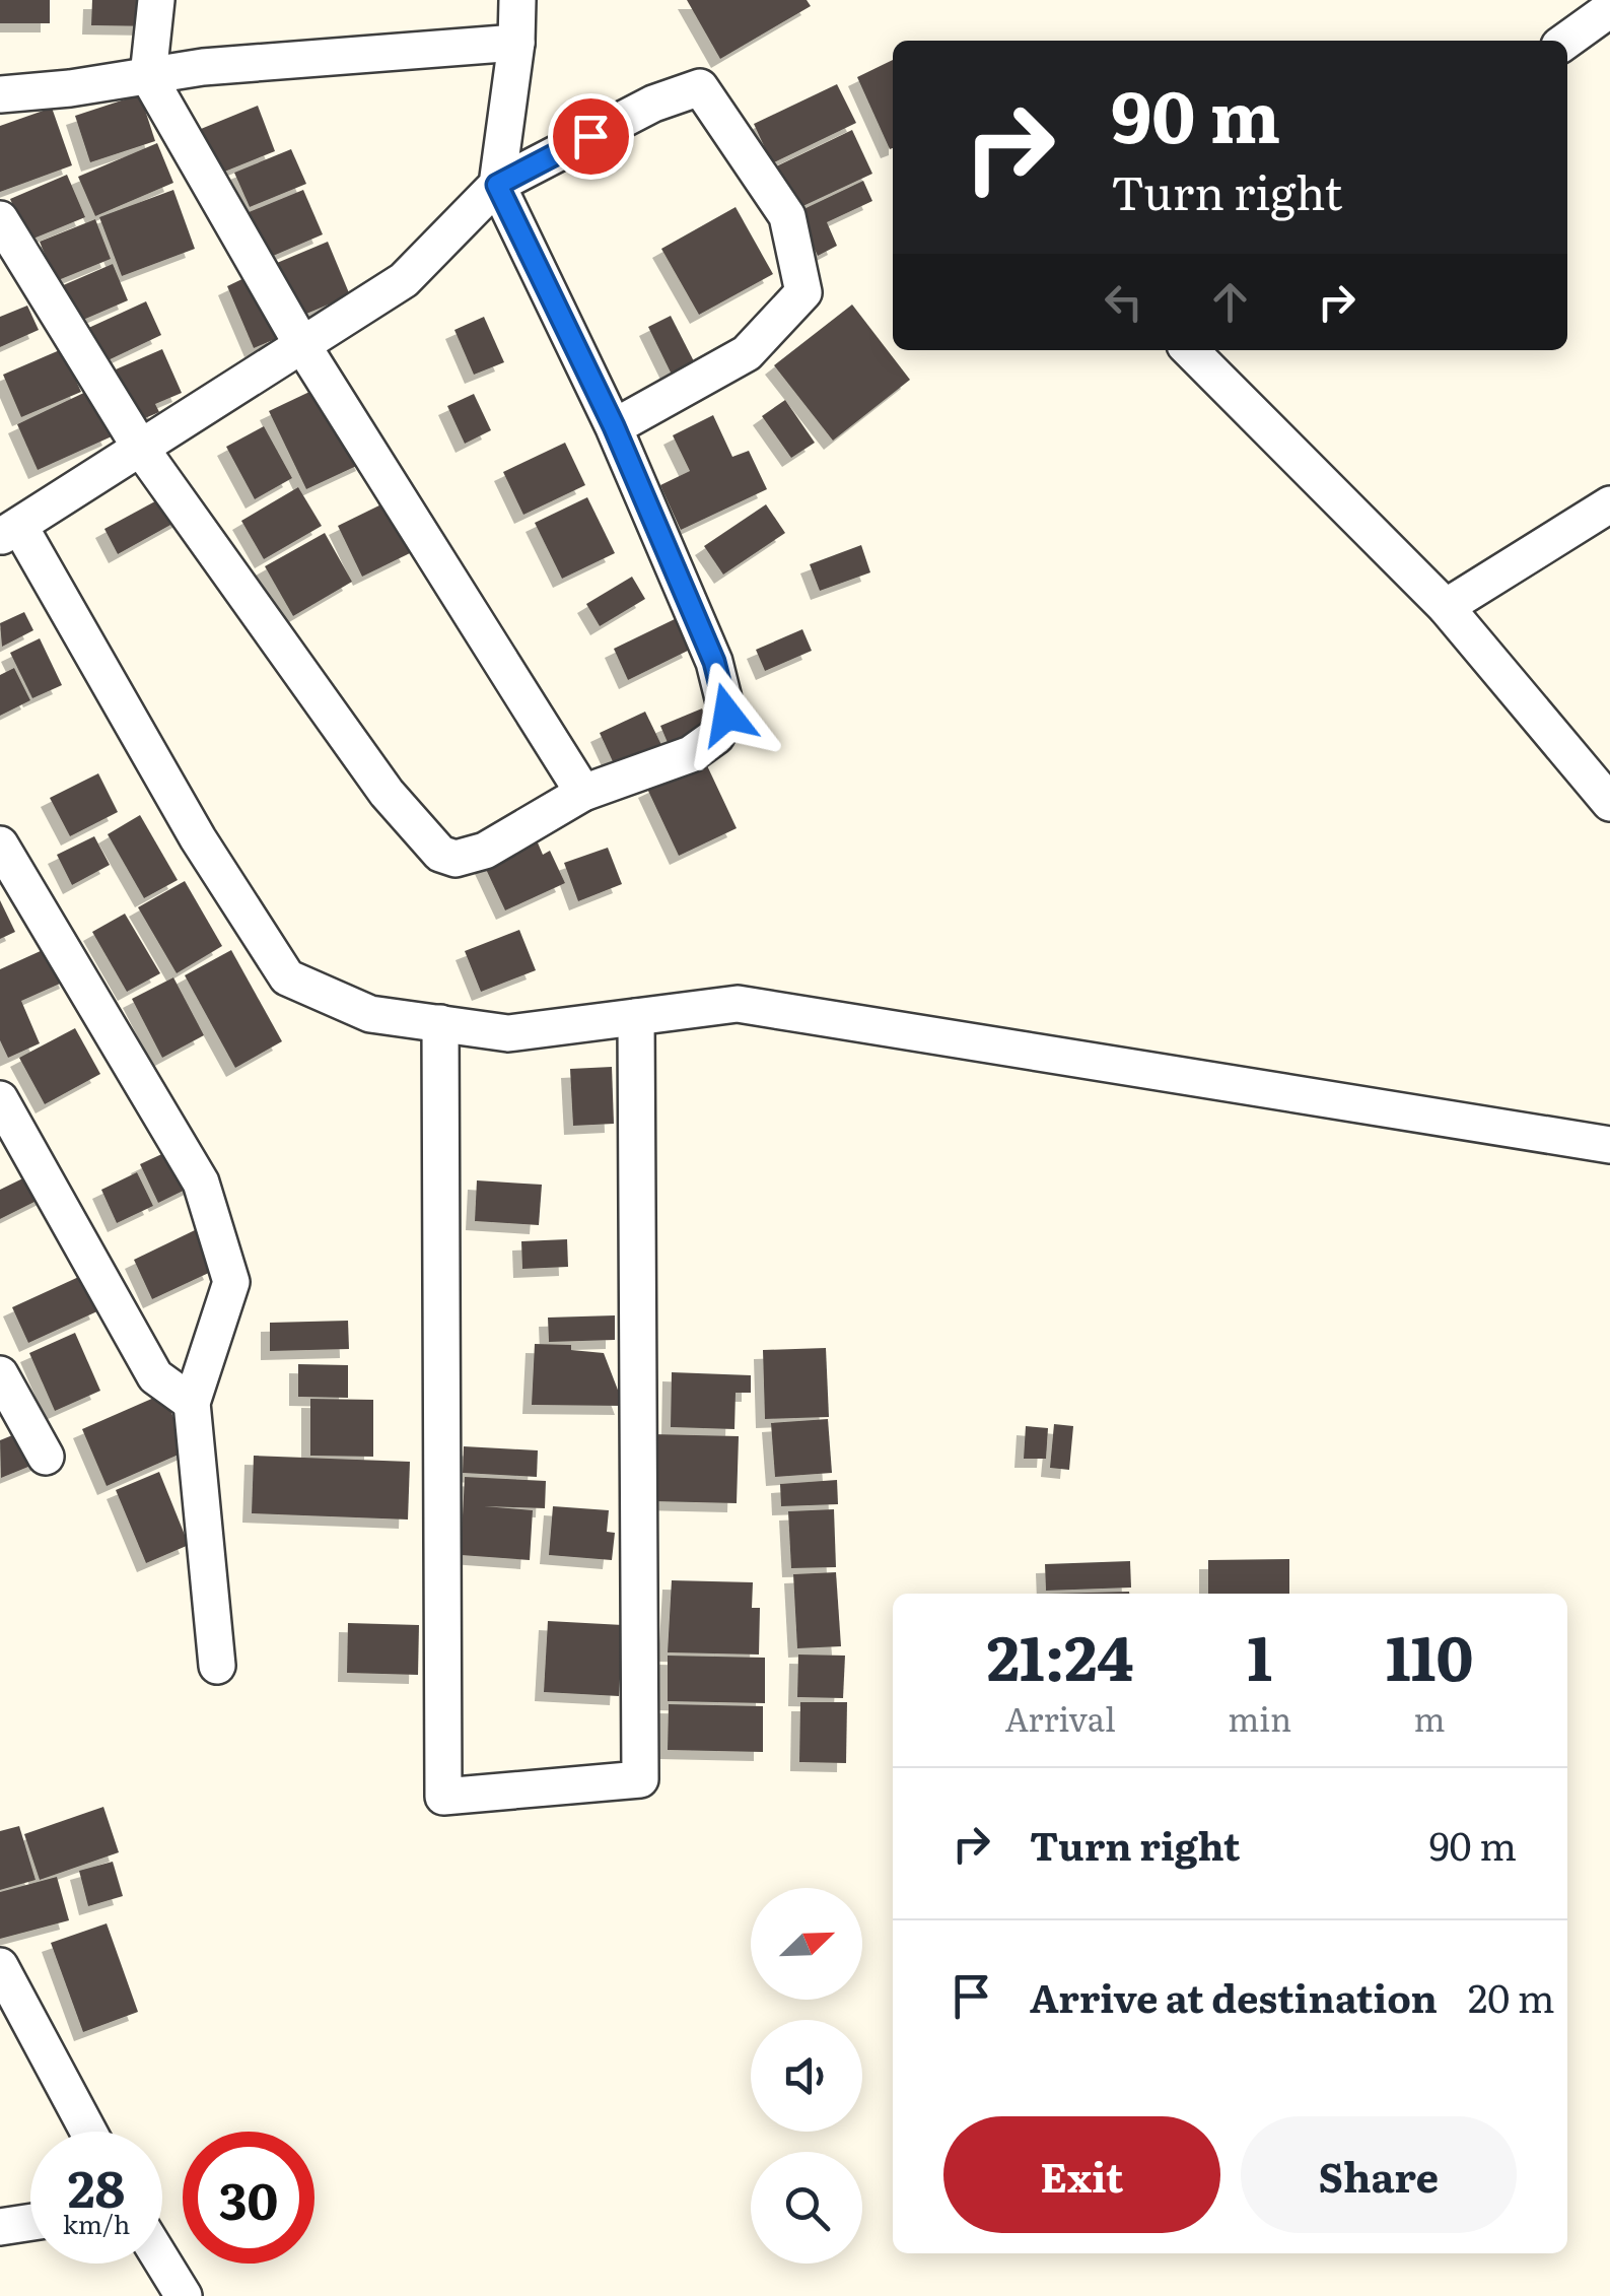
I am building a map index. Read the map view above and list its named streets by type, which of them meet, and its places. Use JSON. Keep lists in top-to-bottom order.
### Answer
{
  "north": "top right",
  "page": {
    "turn": ["90 m", "Turn right"],
    "eta": [
      "21:24",
      "Arrival",
      "1",
      "min",
      "110",
      "m"
    ],
    "list": [
      {
        "name": "Turn right",
        "value": "90 m"
      },
      {
        "name": "Arrive at destination",
        "value": "20 m"
      }
    ],
    "buttons": ["Exit", "Share"],
    "speed": "28 km/h",
    "limit": "30"
  }
}
